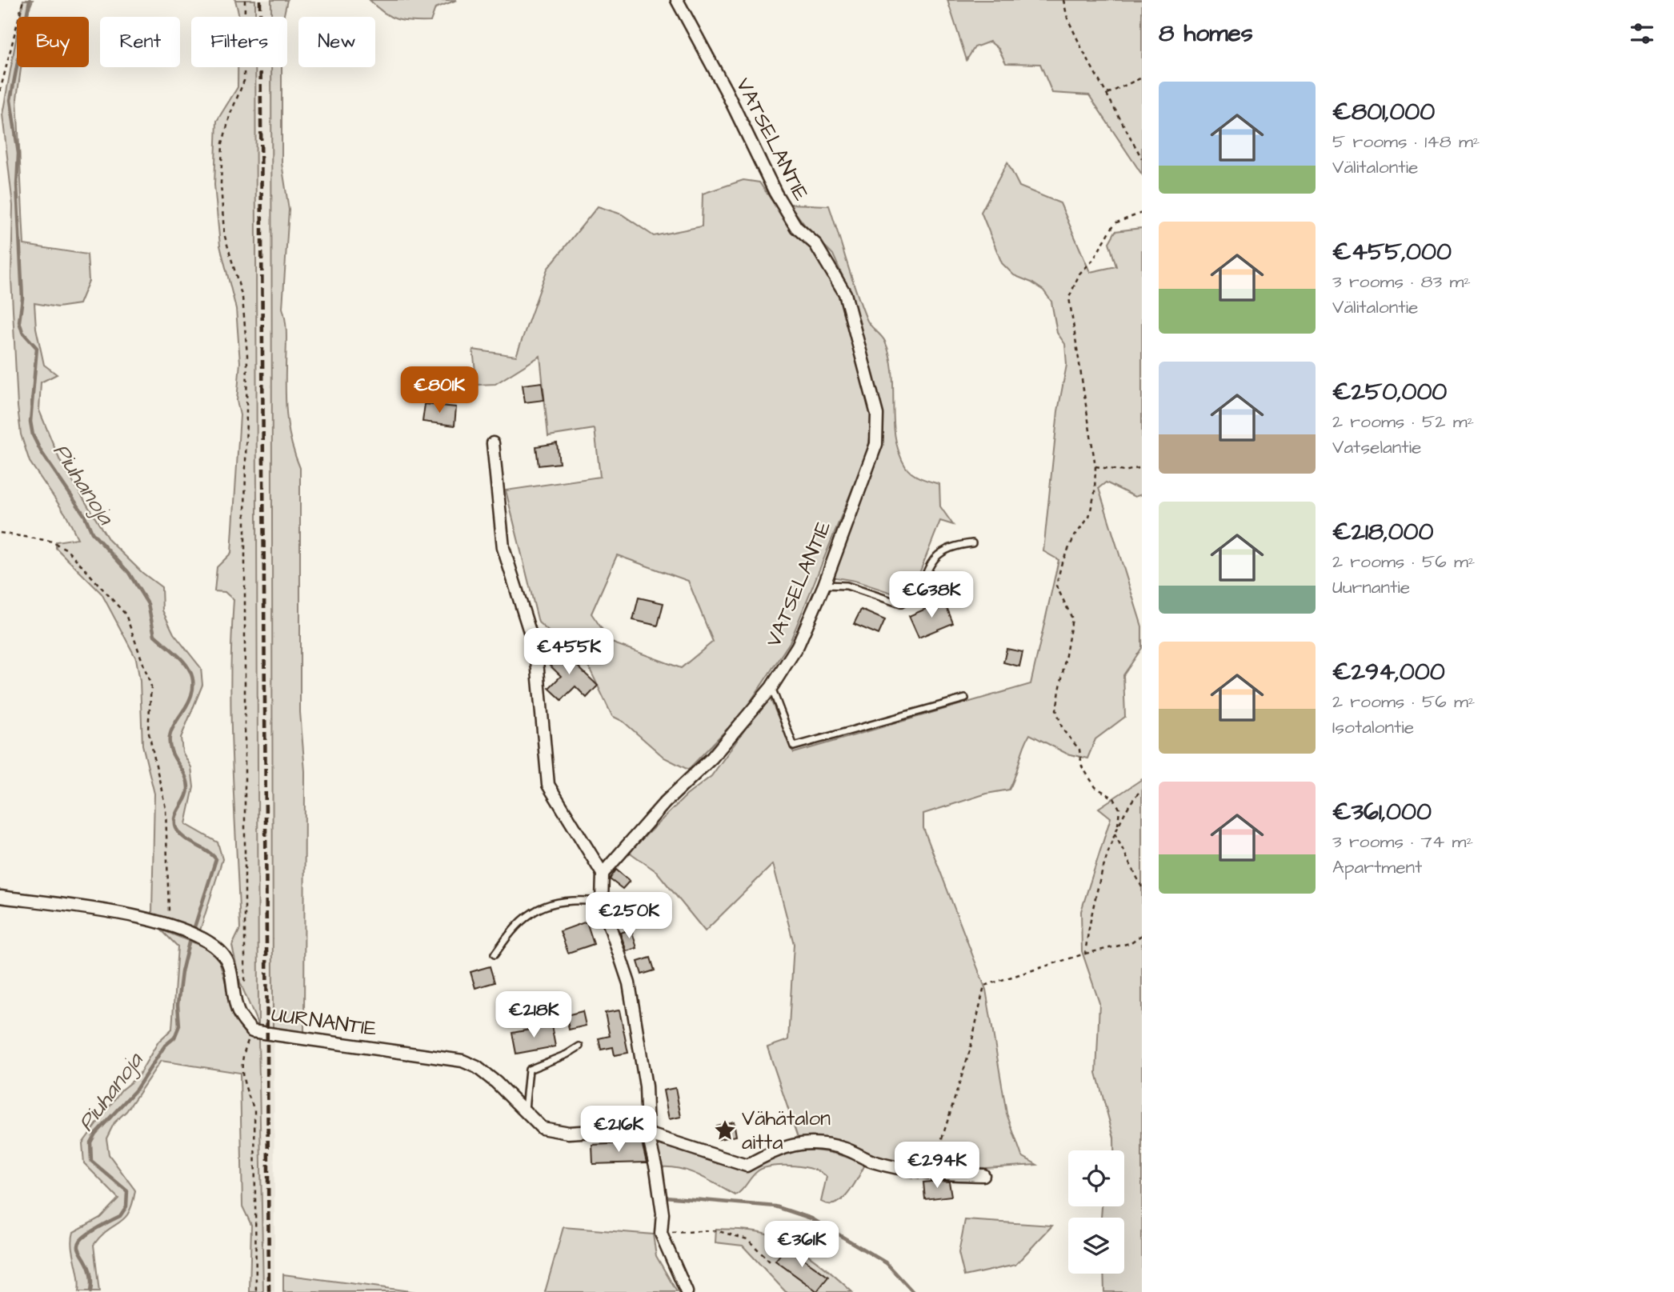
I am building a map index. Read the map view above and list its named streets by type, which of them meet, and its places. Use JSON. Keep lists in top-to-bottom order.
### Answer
{
  "streets": {
    "street": ["VATSELANTIE", "UURNANTIE"]
  },
  "water": ["Piuhanoja"],
  "places": {
    "place": ["Vähätalon aitta"]
  },
  "page": {
    "heading": "8 homes",
    "chip": [
      "Buy",
      "Rent",
      "Filters",
      "New"
    ],
    "list": [
      {
        "name": "€801,000",
        "note": "5 rooms · 148 m² · Välitalontie"
      },
      {
        "name": "€455,000",
        "note": "3 rooms · 83 m² · Välitalontie"
      },
      {
        "name": "€250,000",
        "note": "2 rooms · 52 m² · Vatselantie"
      },
      {
        "name": "€218,000",
        "note": "2 rooms · 56 m² · Uurnantie"
      },
      {
        "name": "€294,000",
        "note": "2 rooms · 56 m² · Isotalontie"
      },
      {
        "name": "€361,000",
        "note": "3 rooms · 74 m² · Apartment"
      }
    ],
    "price": [
      "€801K",
      "€638K",
      "€455K",
      "€250K",
      "€218K",
      "€216K",
      "€294K",
      "€361K"
    ]
  }
}
